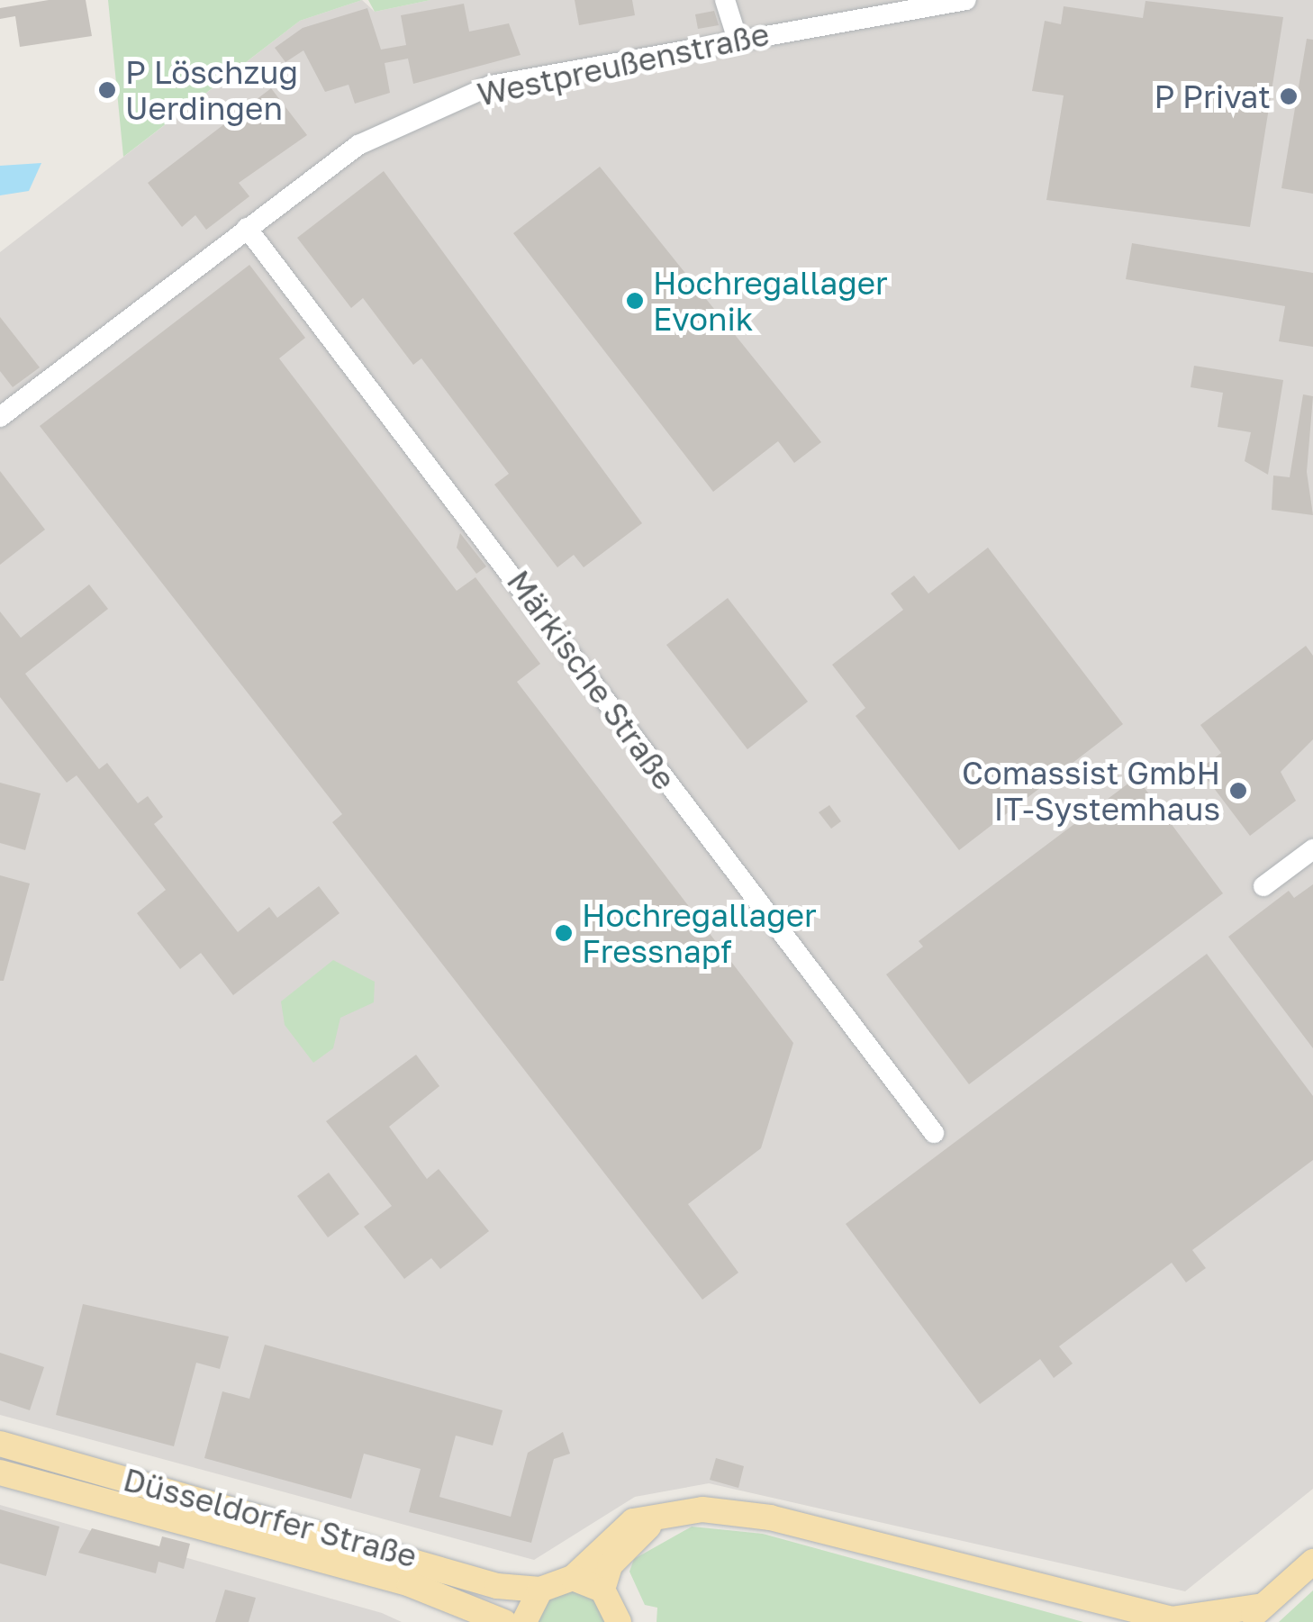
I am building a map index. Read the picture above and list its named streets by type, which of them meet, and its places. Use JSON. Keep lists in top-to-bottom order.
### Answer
{
  "streets": {
    "main road": ["Düsseldorfer Straße"],
    "street": ["Westpreußenstraße", "Märkische Straße"]
  },
  "crossings": [
    ["Westpreußenstraße", "Märkische Straße"]
  ],
  "places": [
    "P Löschzug Uerdingen",
    "P Privat",
    "Hochregallager Evonik",
    "Comassist GmbH IT-Systemhaus",
    "Hochregallager Fressnapf"
  ]
}
